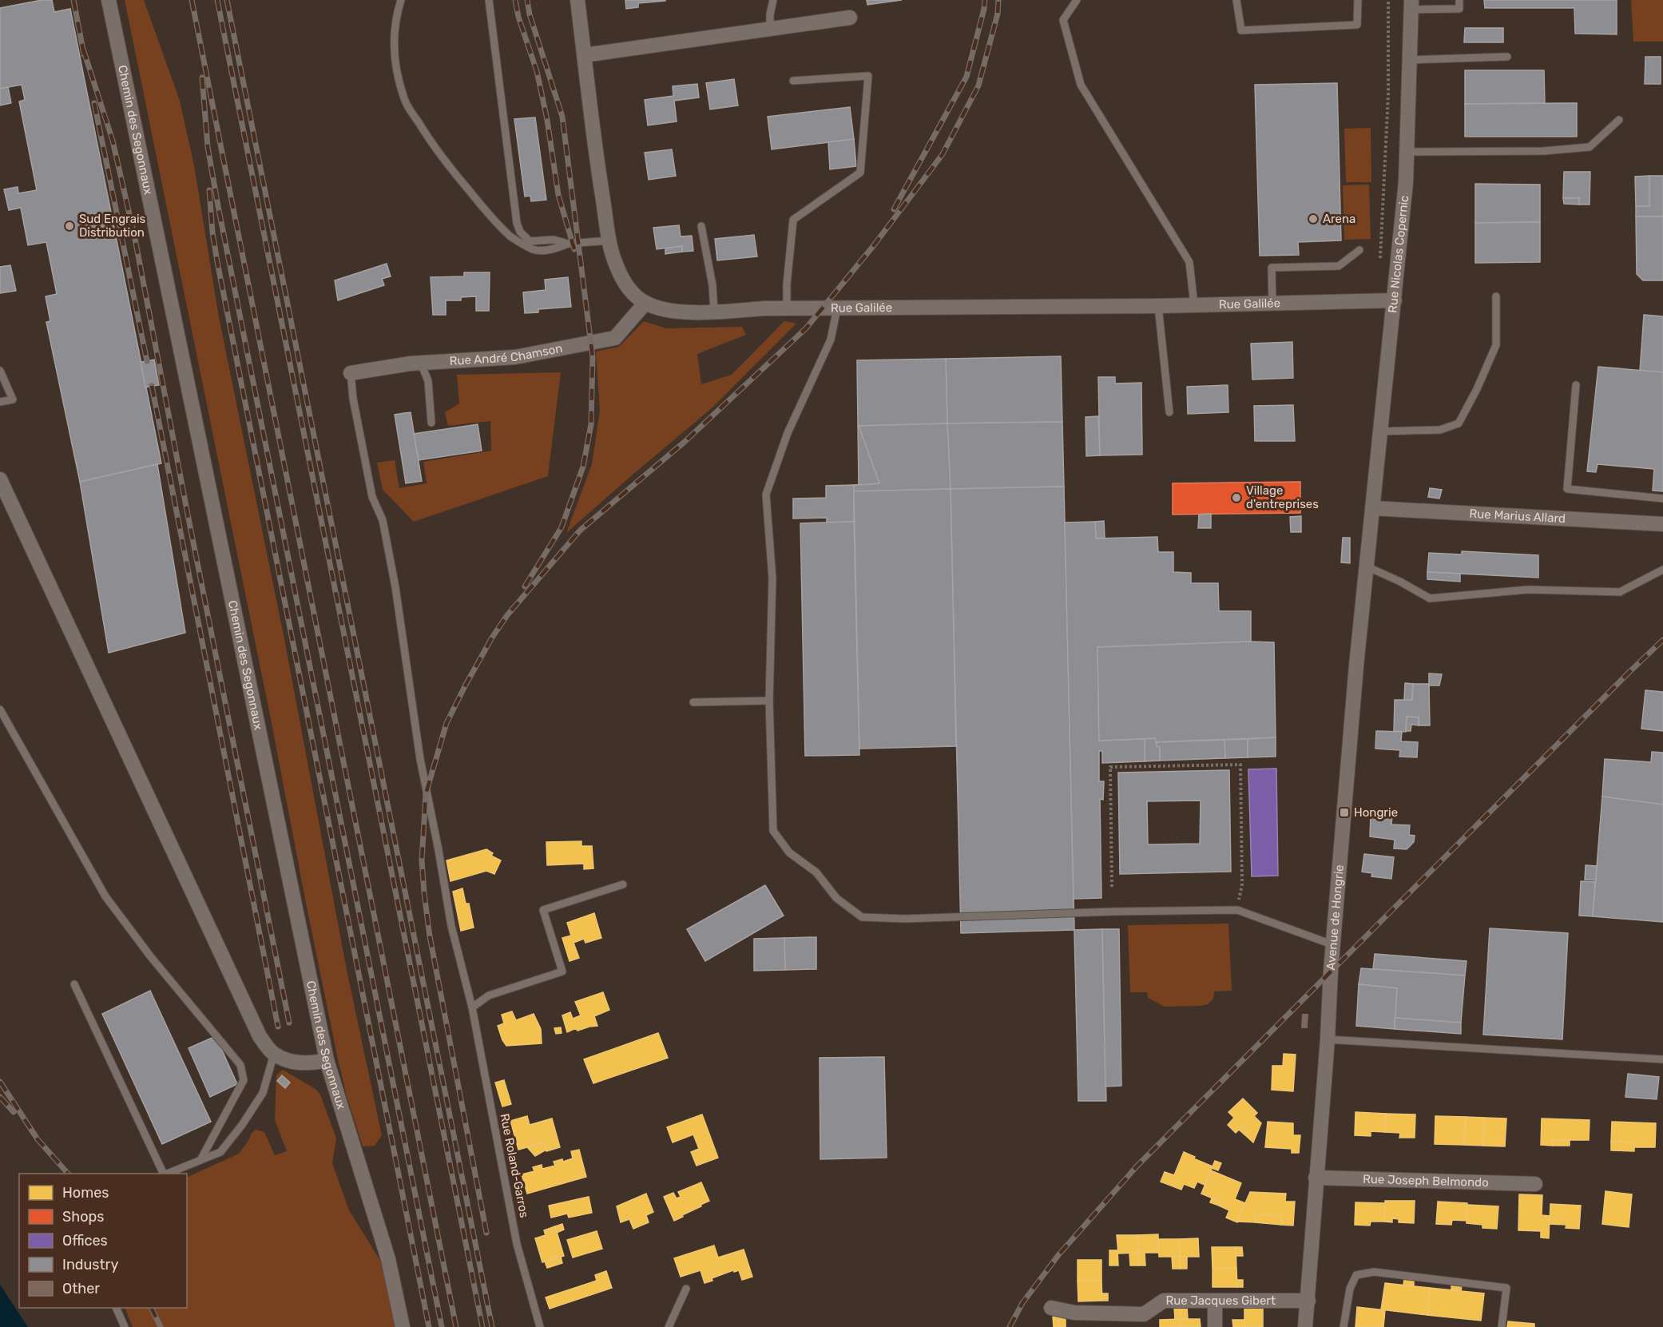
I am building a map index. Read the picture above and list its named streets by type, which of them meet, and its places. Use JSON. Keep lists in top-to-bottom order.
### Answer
{
  "streets": {
    "street": [
      "Chemin des Segonnaux",
      "Rue Nicolas Copernic",
      "Rue Galilée",
      "Rue André Chamson",
      "Rue Marius Allard",
      "Avenue de Hongrie",
      "Rue Joseph Belmondo",
      "Rue Jacques Gibert"
    ],
    "lane": ["Rue Roland-Garros"]
  },
  "crossings": [
    ["Rue Nicolas Copernic", "Rue Galilée"],
    ["Rue Nicolas Copernic", "Rue Marius Allard"],
    ["Rue Nicolas Copernic", "Avenue de Hongrie"],
    ["Rue Galilée", "Rue André Chamson"],
    ["Rue André Chamson", "Rue Roland-Garros"],
    ["Rue Marius Allard", "Avenue de Hongrie"],
    ["Avenue de Hongrie", "Rue Joseph Belmondo"],
    ["Avenue de Hongrie", "Rue Jacques Gibert"]
  ],
  "places": {
    "other": ["Arena", "Sud Engrais Distribution", "Village d'entreprises"],
    "transit": ["Hongrie"]
  },
  "legend": [
    "Homes",
    "Shops",
    "Offices",
    "Industry",
    "Other"
  ]
}
